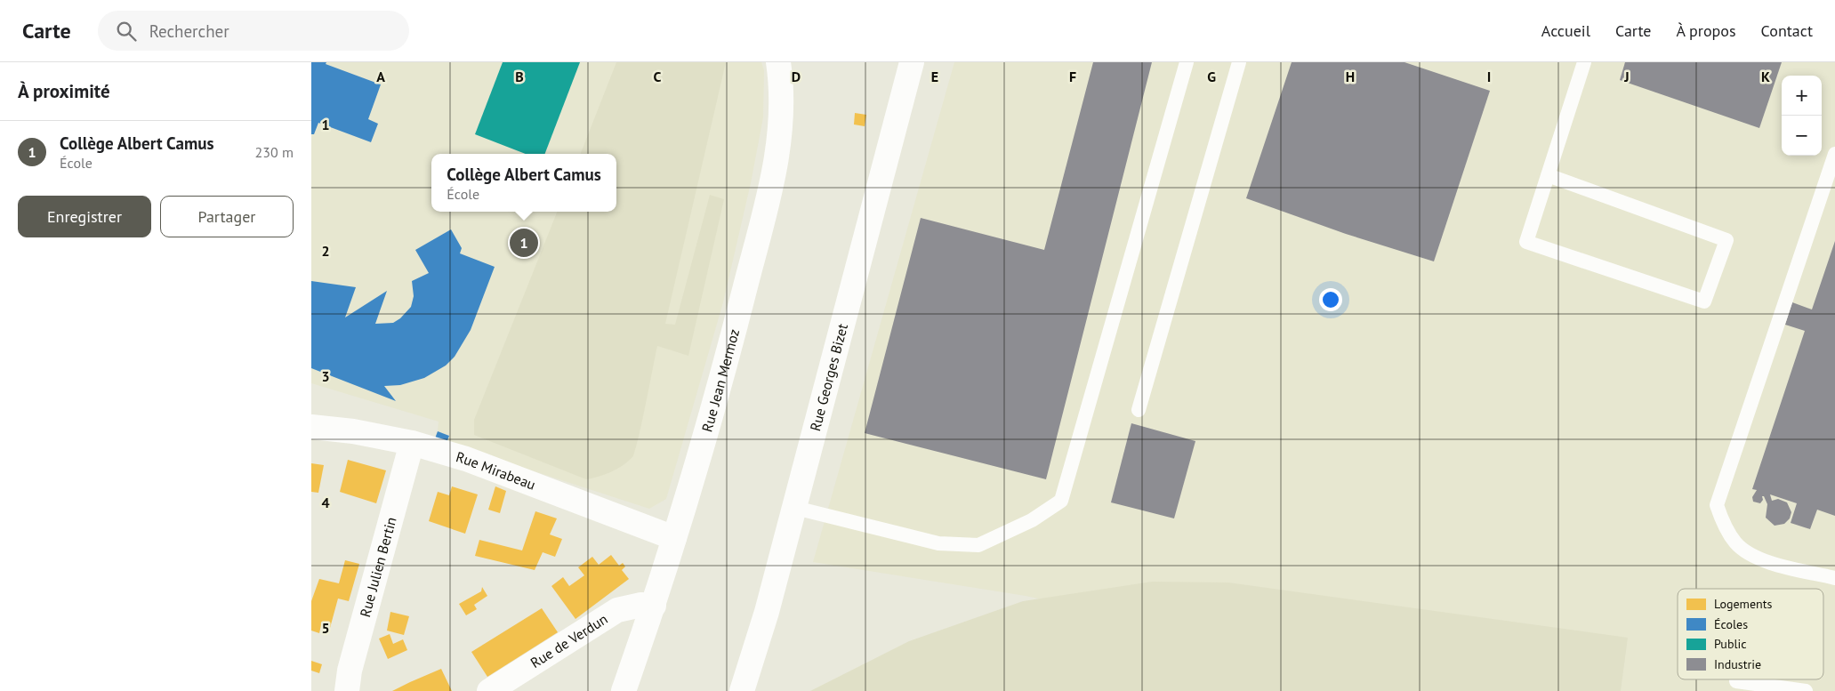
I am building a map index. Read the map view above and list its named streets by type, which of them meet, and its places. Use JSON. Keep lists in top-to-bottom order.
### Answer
{
  "streets": {
    "street": [
      "Rue Georges Bizet",
      "Rue Jean Mermoz",
      "Rue Mirabeau",
      "Rue Julien Bertin",
      "Rue de Verdun"
    ]
  },
  "crossings": [
    ["Rue Jean Mermoz", "Rue Mirabeau"],
    ["Rue Jean Mermoz", "Rue de Verdun"],
    ["Rue Mirabeau", "Rue Julien Bertin"]
  ],
  "legend": [
    "Logements",
    "Écoles",
    "Public",
    "Industrie"
  ],
  "page": {
    "header": "Carte",
    "search": "Rechercher",
    "nav": [
      "Accueil",
      "Carte",
      "À propos",
      "Contact"
    ],
    "heading": "À proximité",
    "map_buttons": ["+", "−"],
    "list": [
      {
        "mark": "1",
        "name": "Collège Albert Camus",
        "note": "École",
        "value": "230 m"
      }
    ],
    "popup": ["Collège Albert Camus", "École"],
    "buttons": ["Enregistrer", "Partager"],
    "pins": "1"
  },
  "grid": {
    "columns": [
      "A",
      "B",
      "C",
      "D",
      "E",
      "F",
      "G",
      "H",
      "I",
      "J",
      "K"
    ],
    "rows": [
      "1",
      "2",
      "3",
      "4",
      "5"
    ]
  }
}
